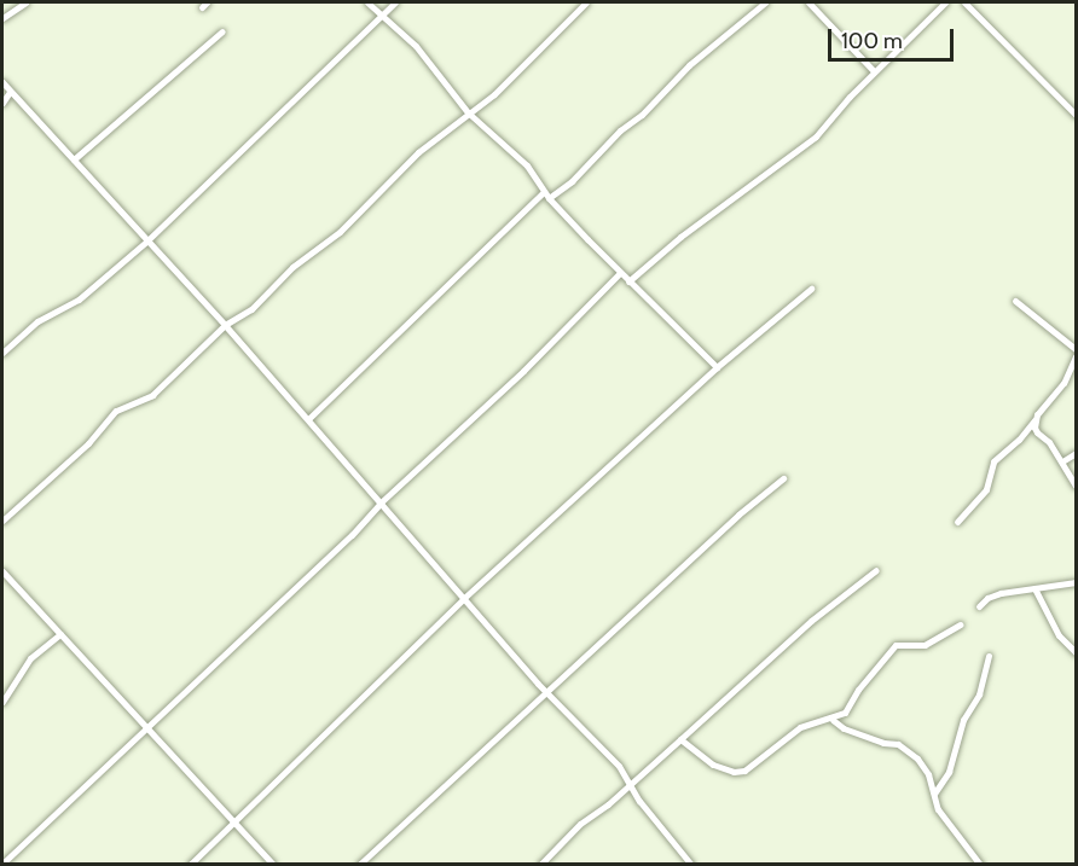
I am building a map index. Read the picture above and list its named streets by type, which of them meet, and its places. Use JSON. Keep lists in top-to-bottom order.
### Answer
{
  "scale_bar": "100 m"
}
